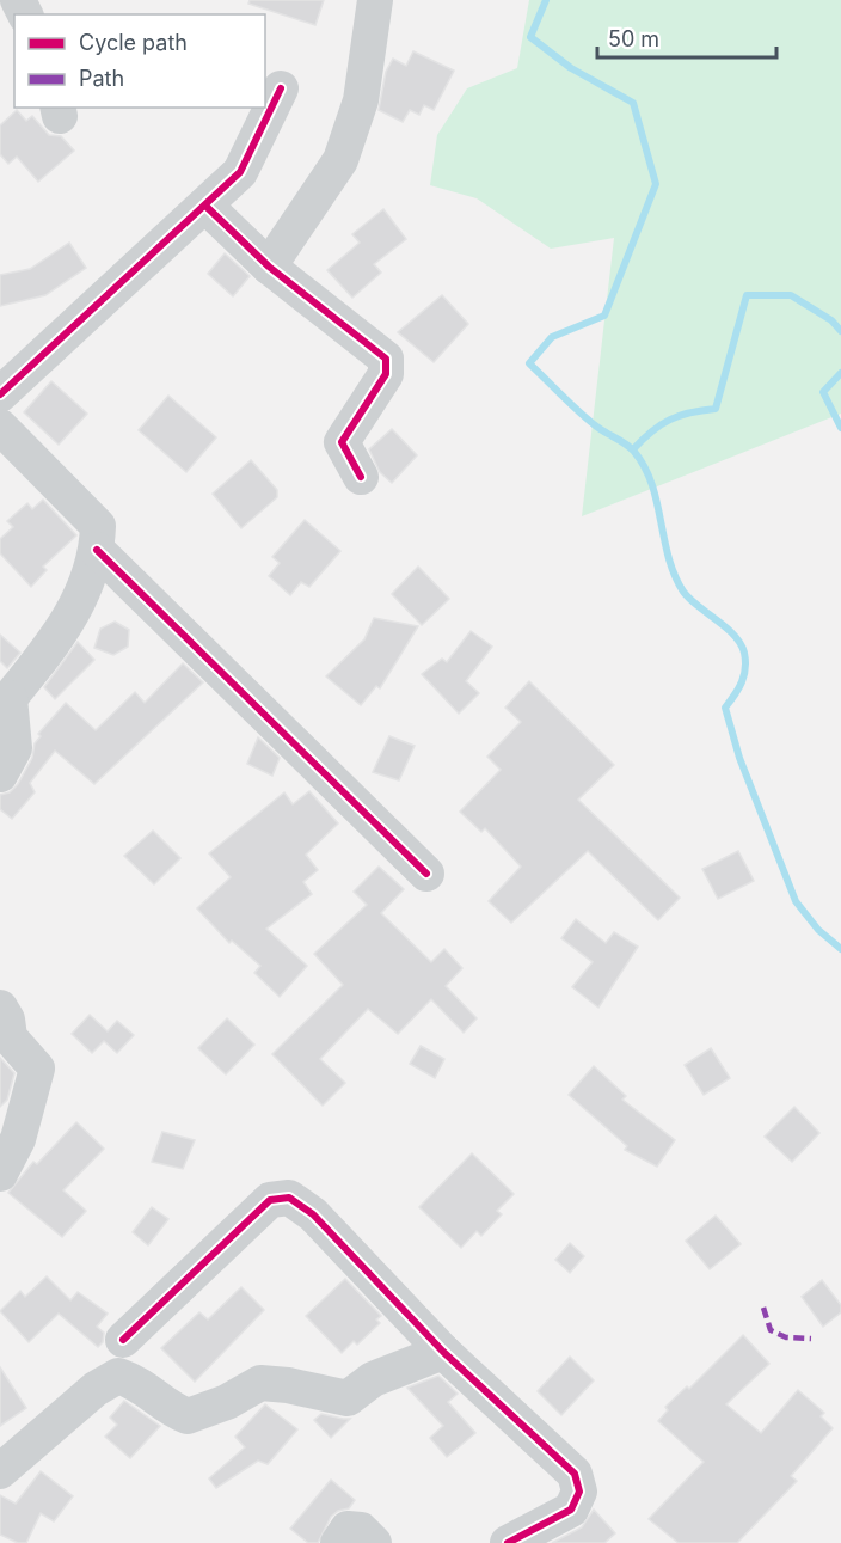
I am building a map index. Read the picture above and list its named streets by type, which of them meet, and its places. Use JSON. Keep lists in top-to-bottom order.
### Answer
{
  "legend": ["Cycle path", "Path"],
  "scale_bar": "50 m"
}
